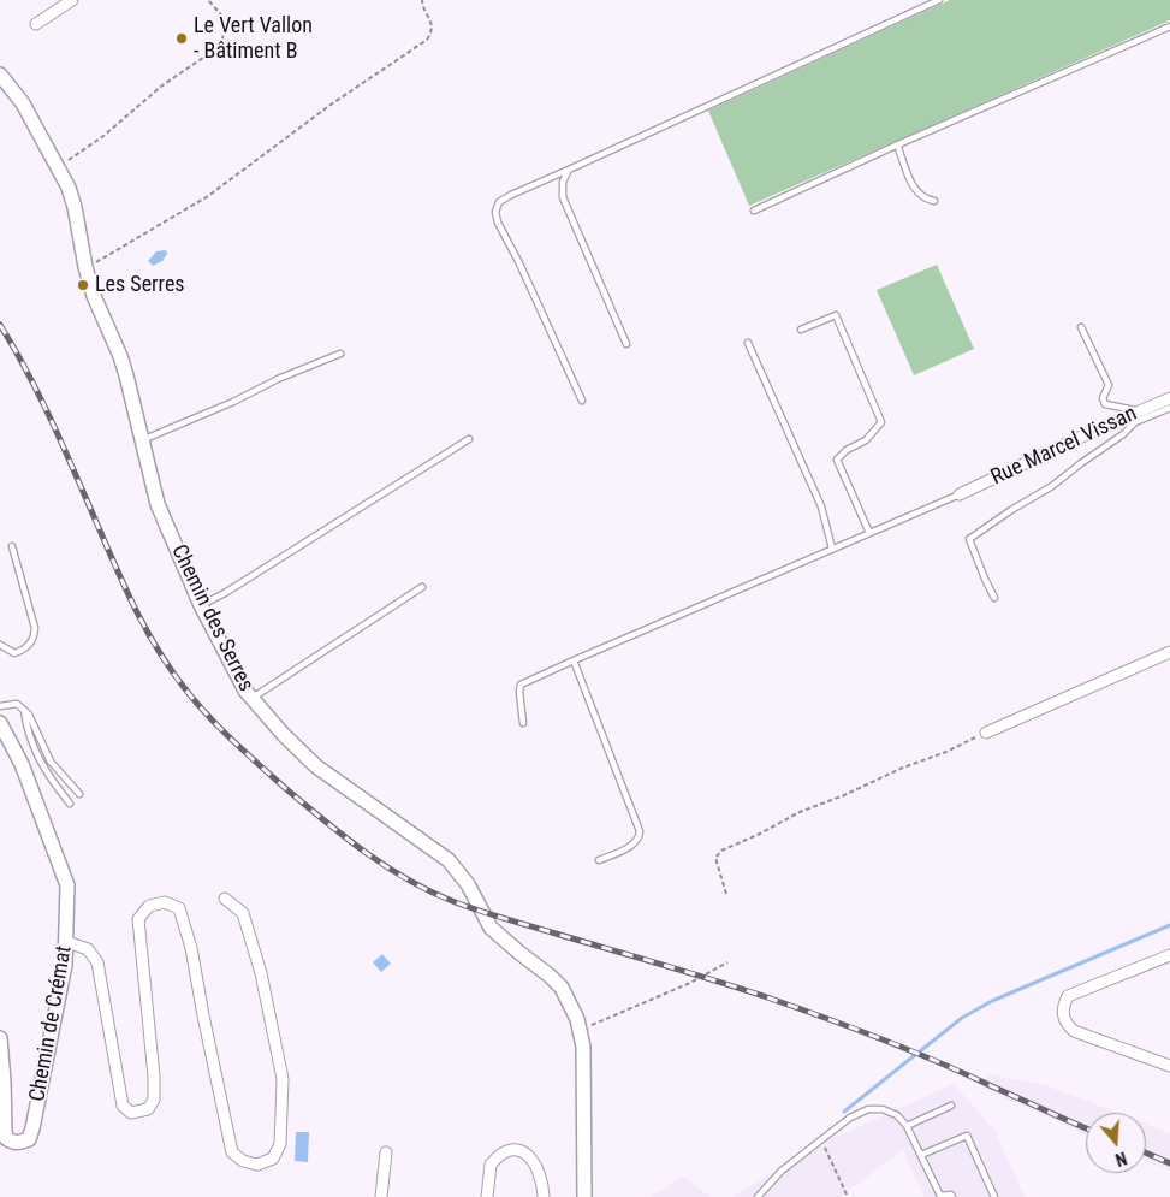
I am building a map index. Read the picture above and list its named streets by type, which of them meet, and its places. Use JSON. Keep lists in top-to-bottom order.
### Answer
{
  "streets": {
    "street": ["Rue Marcel Vissan", "Chemin des Serres", "Chemin de Crémat"]
  },
  "places": ["Le Vert Vallon - Bâtiment B", "Les Serres"],
  "north": "bottom"
}
